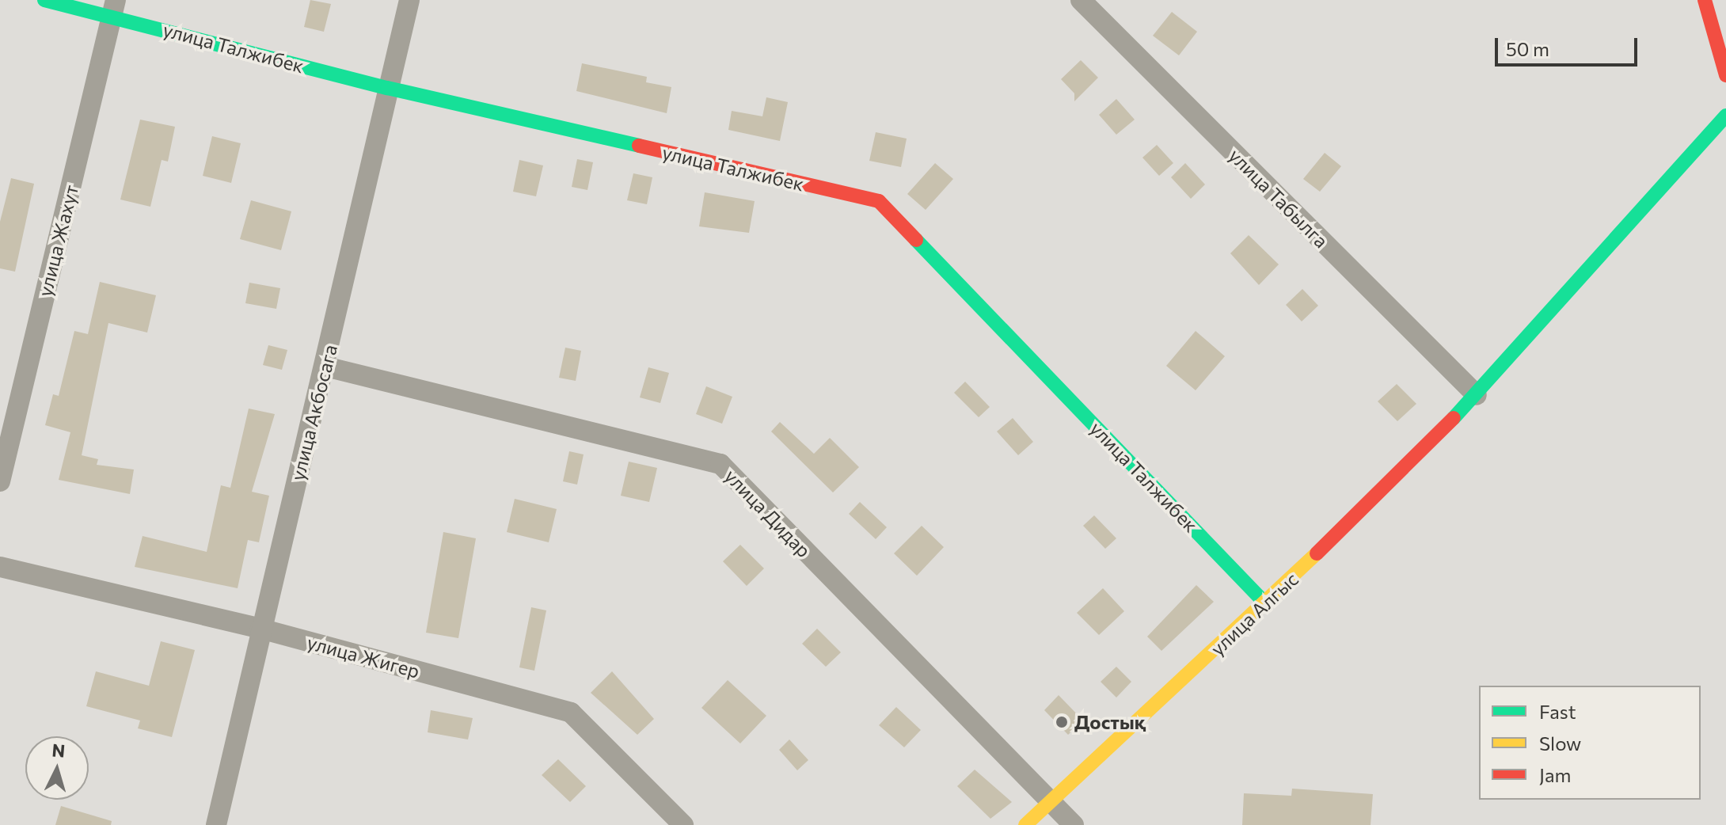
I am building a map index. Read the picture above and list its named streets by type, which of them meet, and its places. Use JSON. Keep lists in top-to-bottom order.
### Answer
{
  "streets": {
    "street": [
      "улица Талжибек",
      "улица Табылга",
      "улица Жахут",
      "улица Акбосага",
      "улица Дидар",
      "улица Алгыс",
      "улица Жигер"
    ]
  },
  "crossings": [
    ["улица Талжибек", "улица Жахут"],
    ["улица Талжибек", "улица Акбосага"],
    ["улица Талжибек", "улица Алгыс"],
    ["улица Табылга", "улица Алгыс"],
    ["улица Акбосага", "улица Дидар"],
    ["улица Акбосага", "улица Жигер"],
    ["улица Дидар", "улица Алгыс"]
  ],
  "places": ["Достық"],
  "legend": ["Fast", "Slow", "Jam"],
  "scale_bar": "50 m",
  "north": "top"
}
